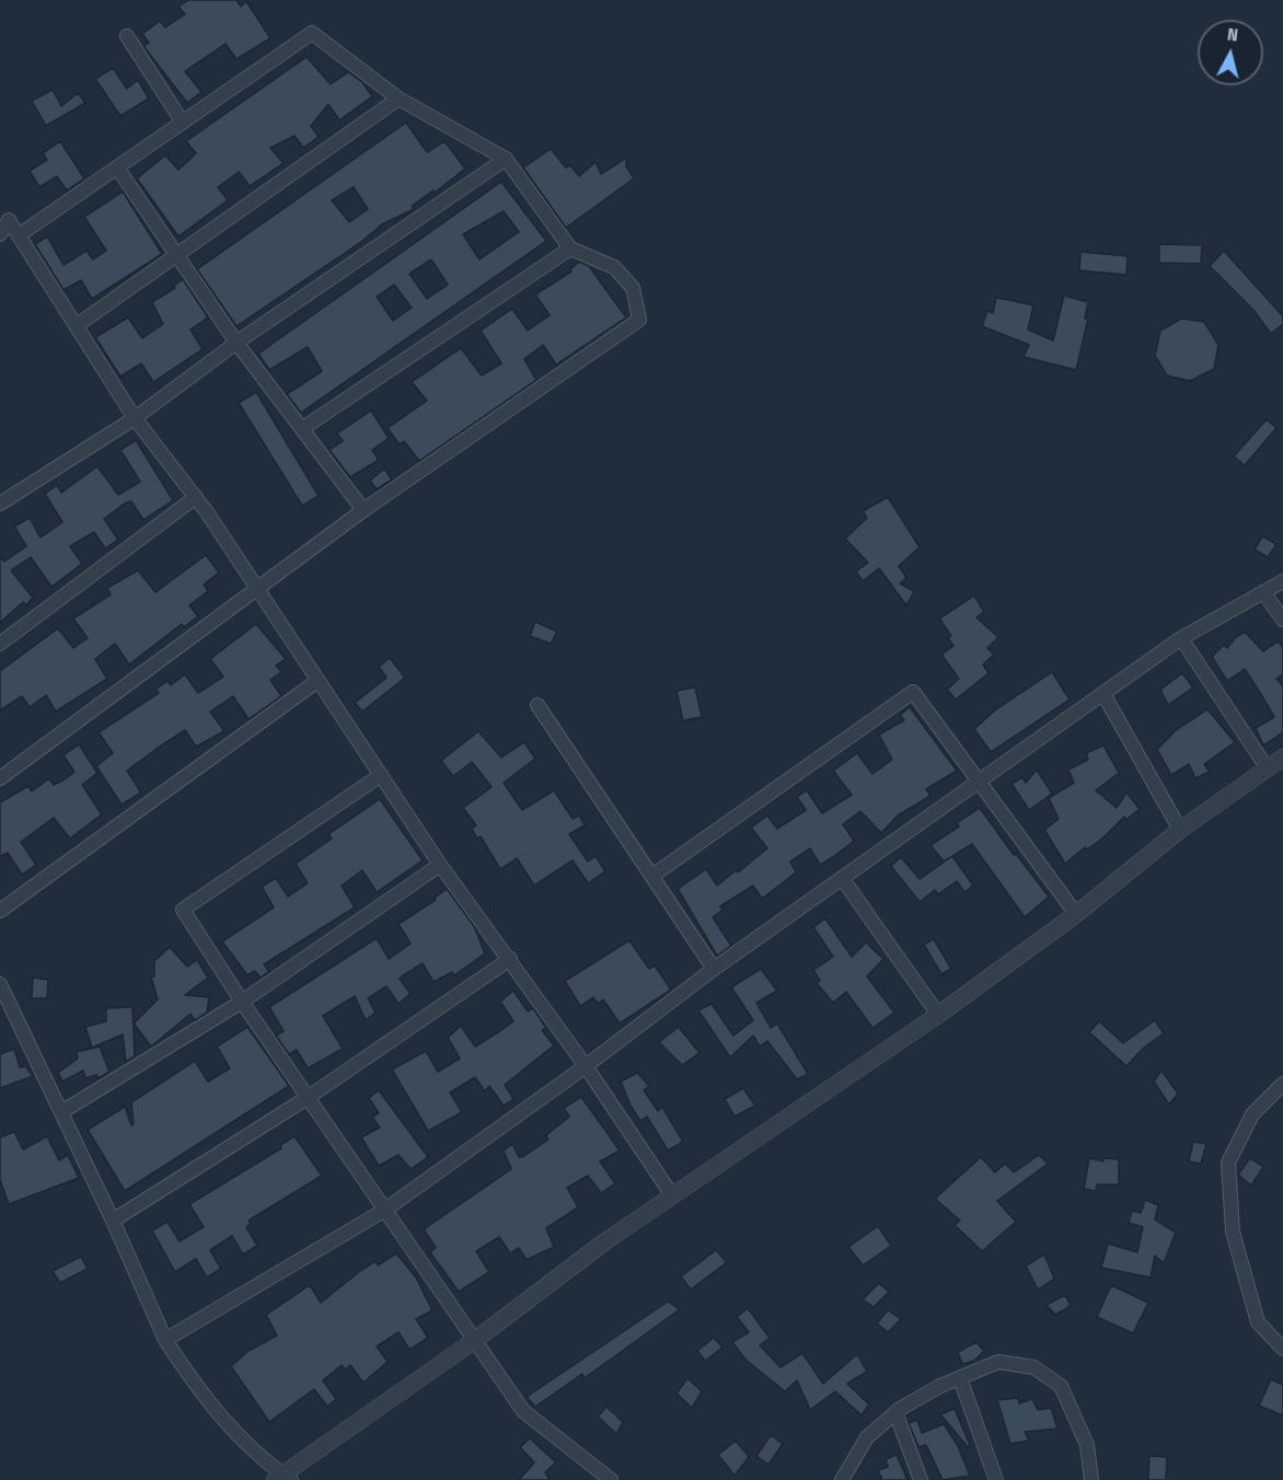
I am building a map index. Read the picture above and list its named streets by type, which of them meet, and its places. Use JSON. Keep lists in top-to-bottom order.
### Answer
{
  "north": "top"
}
